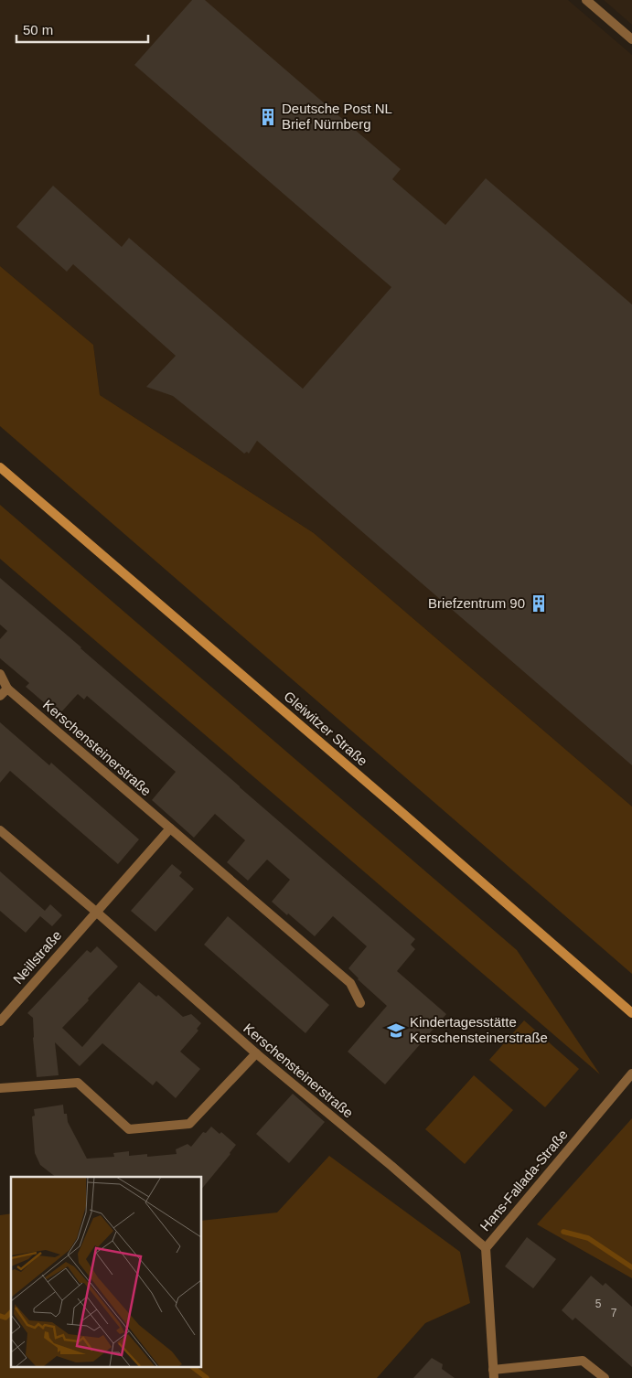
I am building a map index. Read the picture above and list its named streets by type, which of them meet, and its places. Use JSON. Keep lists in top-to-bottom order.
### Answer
{
  "streets": {
    "main road": ["Gleiwitzer Straße"],
    "street": ["Kerschensteinerstraße", "Neillstraße", "Hans-Fallada-Straße"]
  },
  "crossings": [
    ["Kerschensteinerstraße", "Neillstraße"],
    ["Kerschensteinerstraße", "Hans-Fallada-Straße"]
  ],
  "places": {
    "building": ["Deutsche Post NL Brief Nürnberg", "Briefzentrum 90"],
    "school or university": ["Kindertagesstätte Kerschensteinerstraße"]
  },
  "house_numbers": ["5", "7"],
  "scale_bar": "50 m"
}
